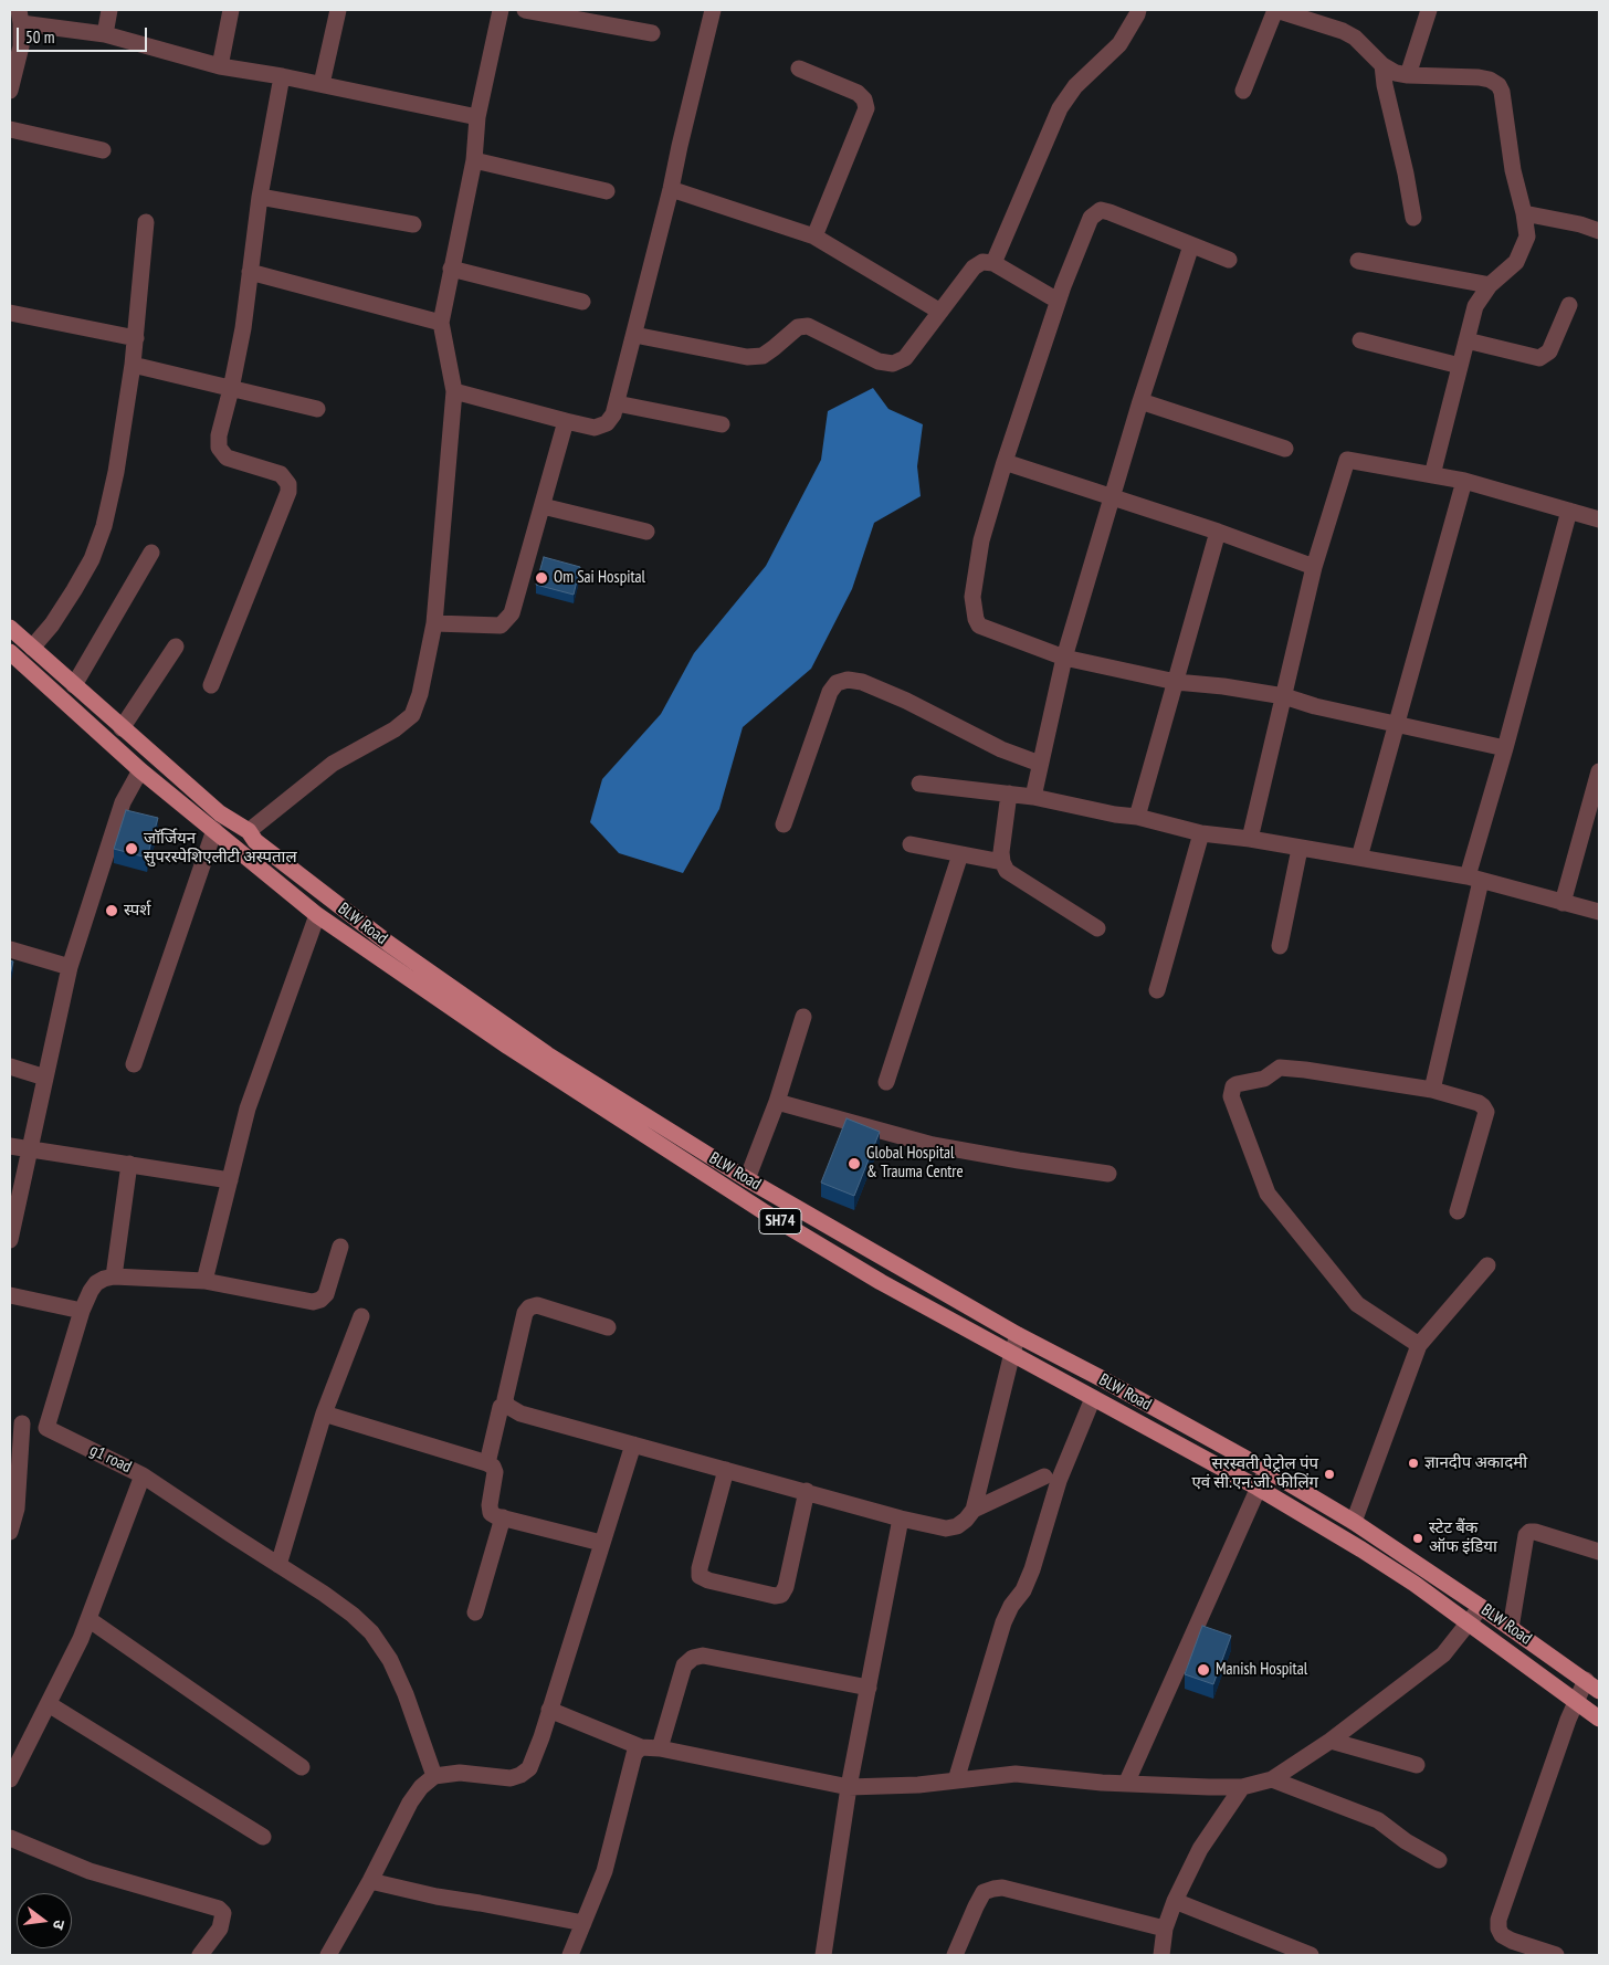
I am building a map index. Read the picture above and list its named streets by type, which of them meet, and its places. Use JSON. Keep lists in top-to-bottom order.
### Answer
{
  "streets": {
    "main road": ["BLW Road", "SH74"],
    "street": ["g1 road"]
  },
  "places": [
    "Om Sai Hospital",
    "जाॅर्जियन सुपरस्पेशिएलीटी अस्पताल",
    "स्पर्श",
    "Global Hospital & Trauma Centre",
    "ज्ञानदीप अकादमी",
    "सरस्वती पेट्रोल पंप एवं सी.एन.जी. फीलिंग",
    "स्टेट बैंक ऑफ इंडिया",
    "Manish Hospital"
  ],
  "scale_bar": "50 m",
  "north": "right"
}
